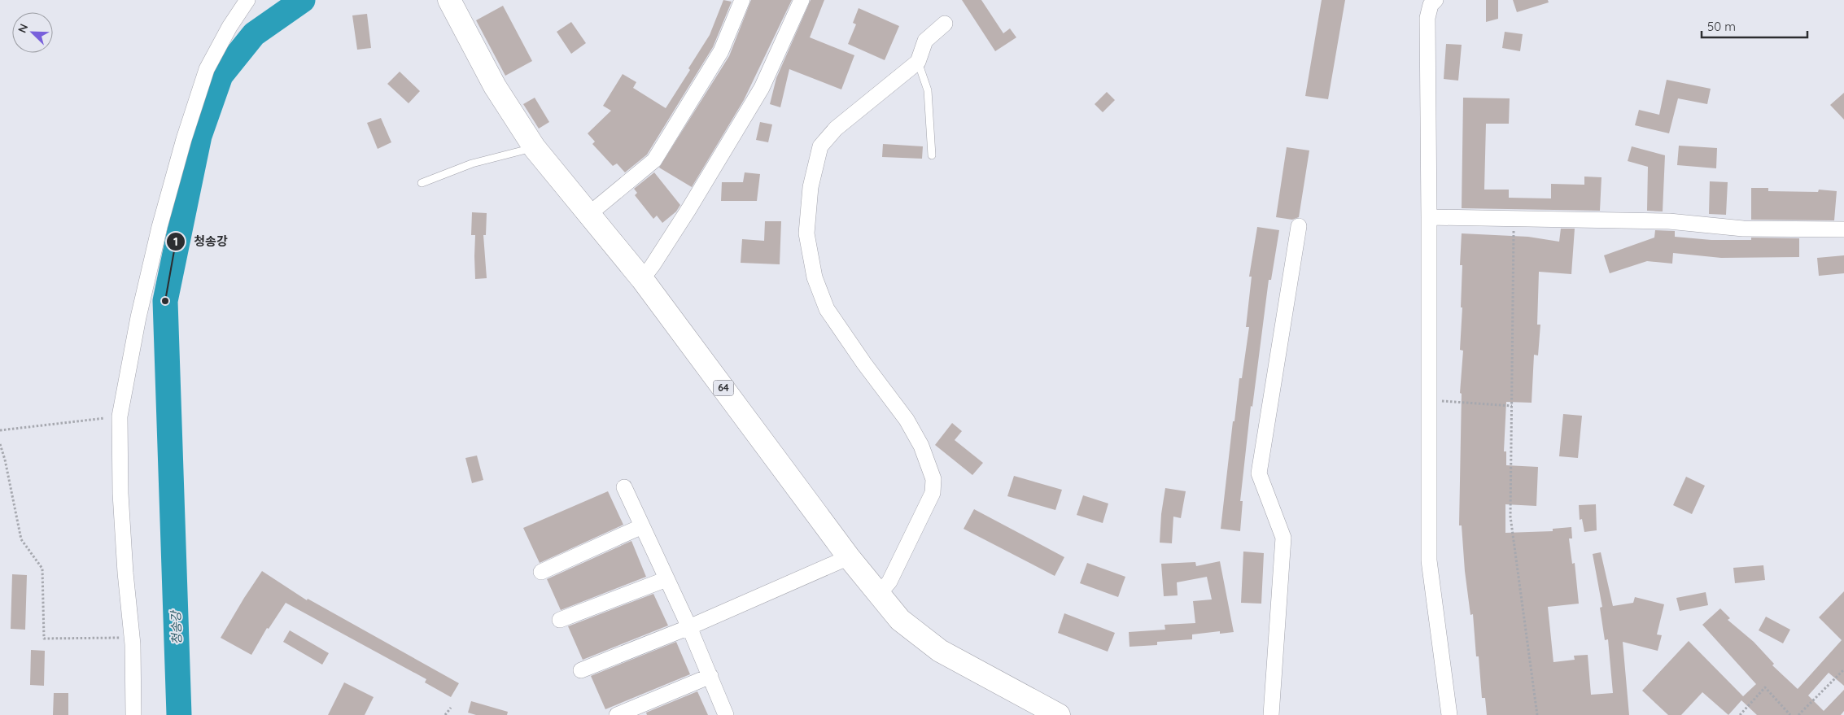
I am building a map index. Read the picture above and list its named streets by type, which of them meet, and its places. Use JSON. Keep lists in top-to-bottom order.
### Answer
{
  "streets": {
    "main road": ["64"]
  },
  "water": ["청송강"],
  "places": ["청송강"],
  "scale_bar": "50 m",
  "north": "top left"
}
